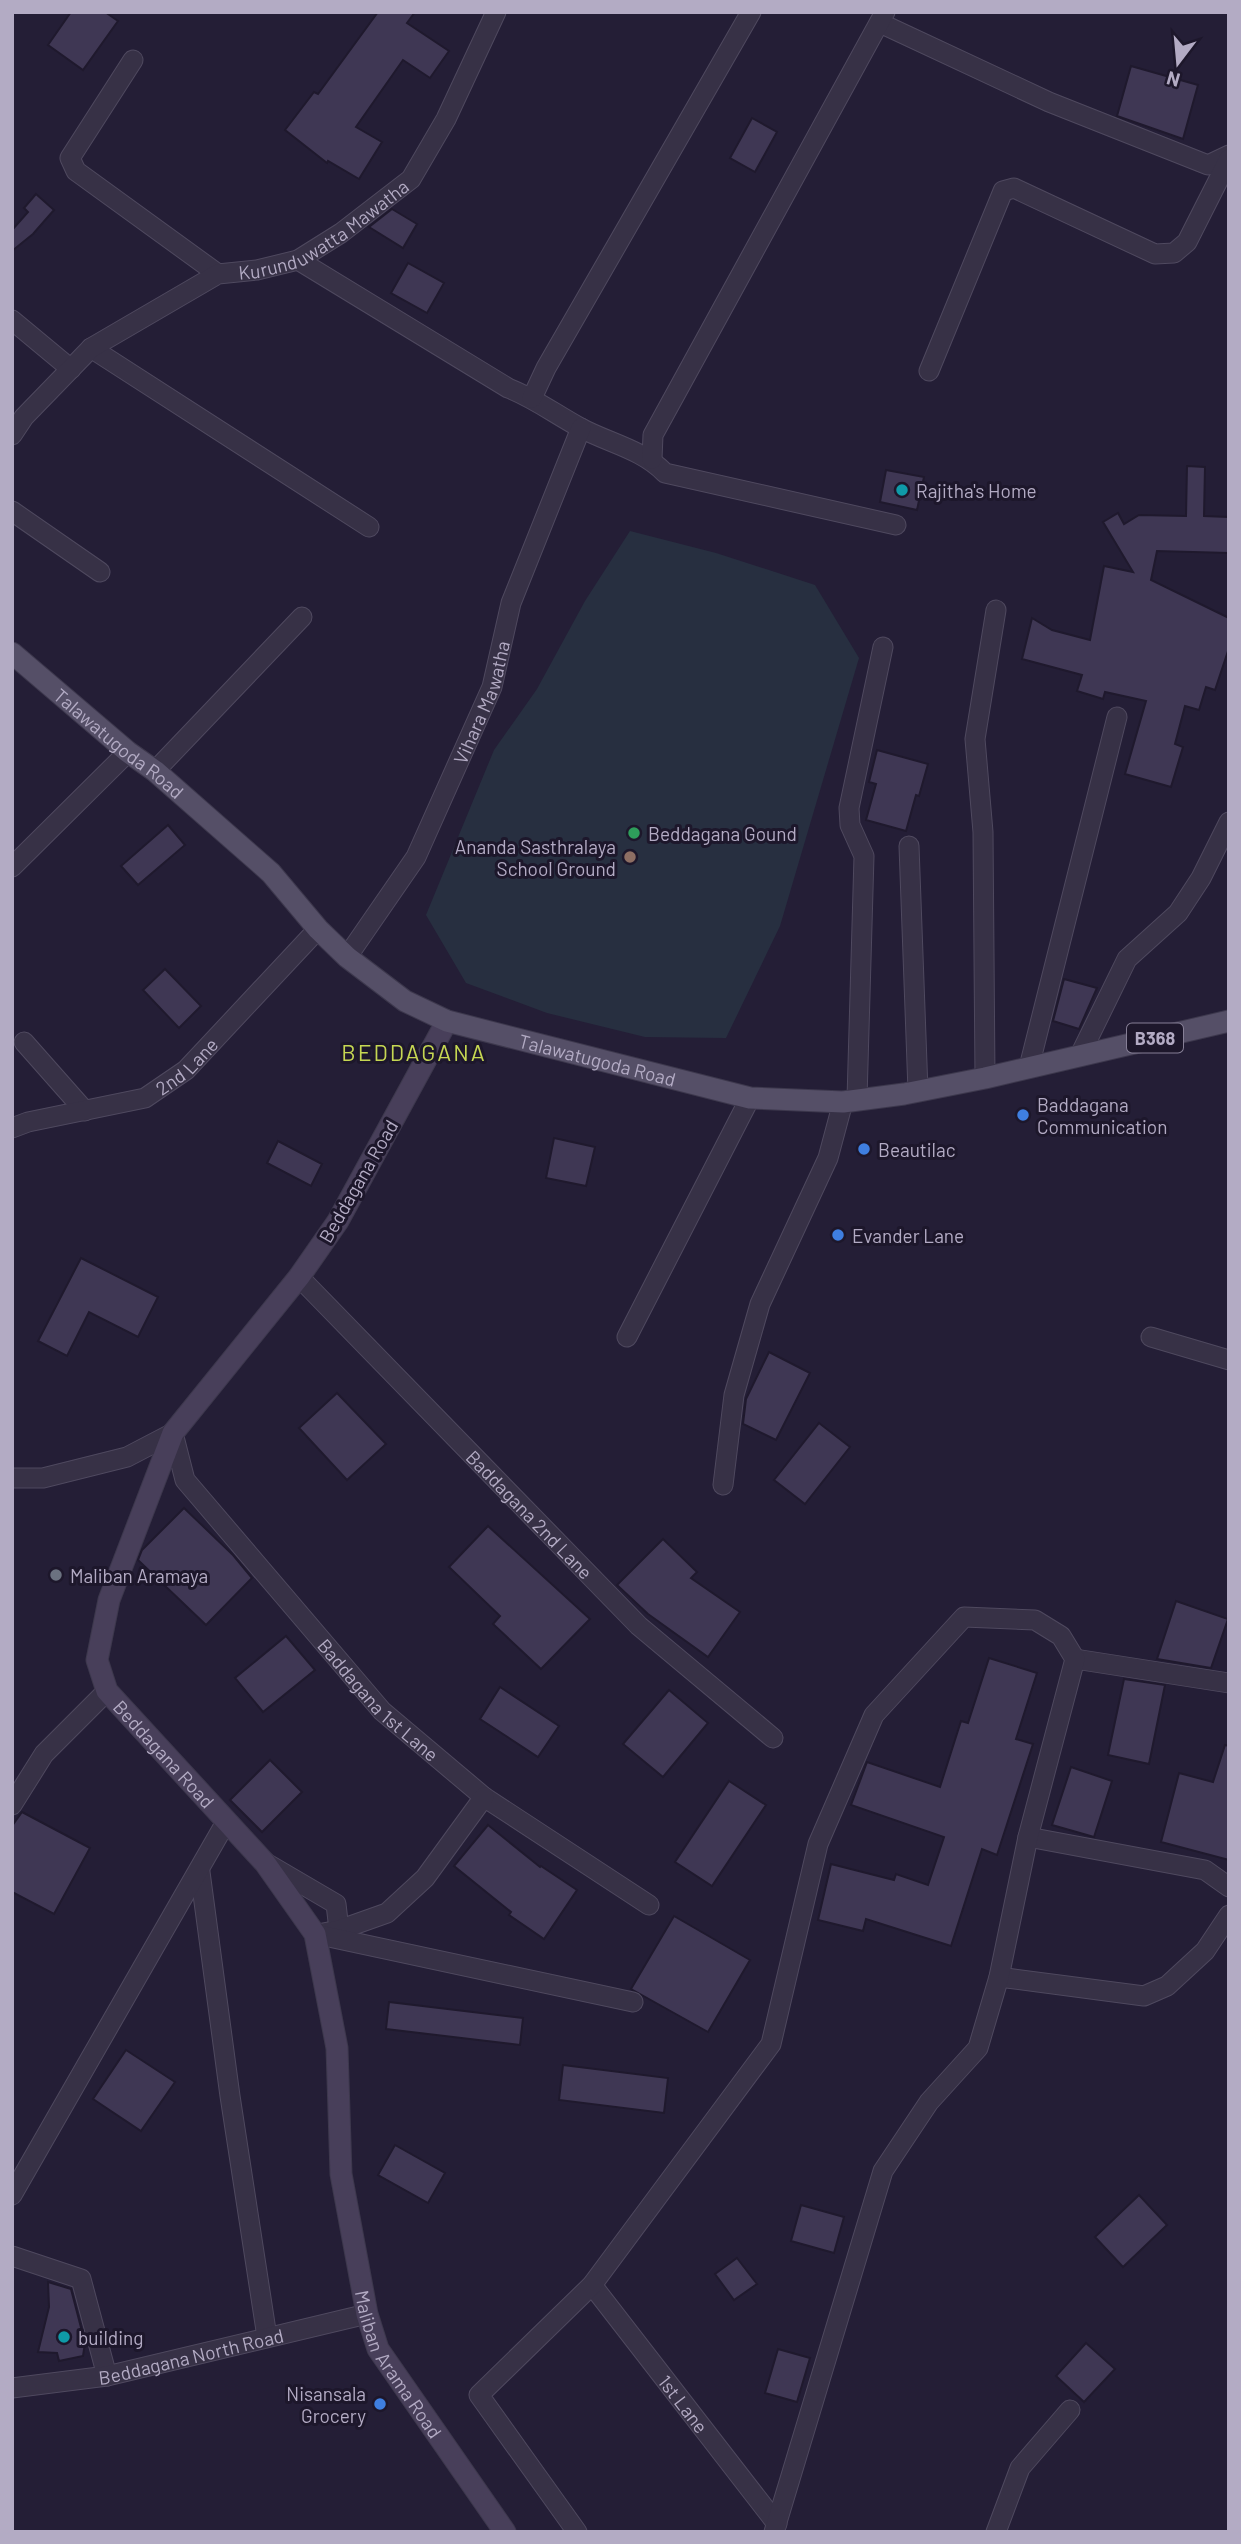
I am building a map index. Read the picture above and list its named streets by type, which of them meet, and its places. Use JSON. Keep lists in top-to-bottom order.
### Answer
{
  "streets": {
    "main road": ["Talawatugoda Road", "B368"],
    "street": [
      "Kurunduwatta Mawatha",
      "Vihara Mawatha",
      "2nd Lane",
      "Beddagana Road",
      "Baddagana 2nd Lane",
      "Baddagana 1st Lane",
      "Beddagana North Road",
      "Maliban Arama Road",
      "1st Lane"
    ]
  },
  "crossings": [
    ["Vihara Mawatha", "Talawatugoda Road"],
    ["Talawatugoda Road", "2nd Lane"],
    ["Talawatugoda Road", "Beddagana Road"],
    ["Beddagana Road", "Baddagana 2nd Lane"],
    ["Beddagana Road", "Baddagana 1st Lane"],
    ["Beddagana Road", "Maliban Arama Road"],
    ["Beddagana North Road", "Maliban Arama Road"]
  ],
  "districts": ["BEDDAGANA"],
  "places": [
    "Rajitha's Home",
    "Beddagana Gound",
    "Ananda Sasthralaya School Ground",
    "Baddagana Communication",
    "Beautilac",
    "Evander Lane",
    "Maliban Aramaya",
    "building",
    "Nisansala Grocery"
  ],
  "north": "bottom"
}
